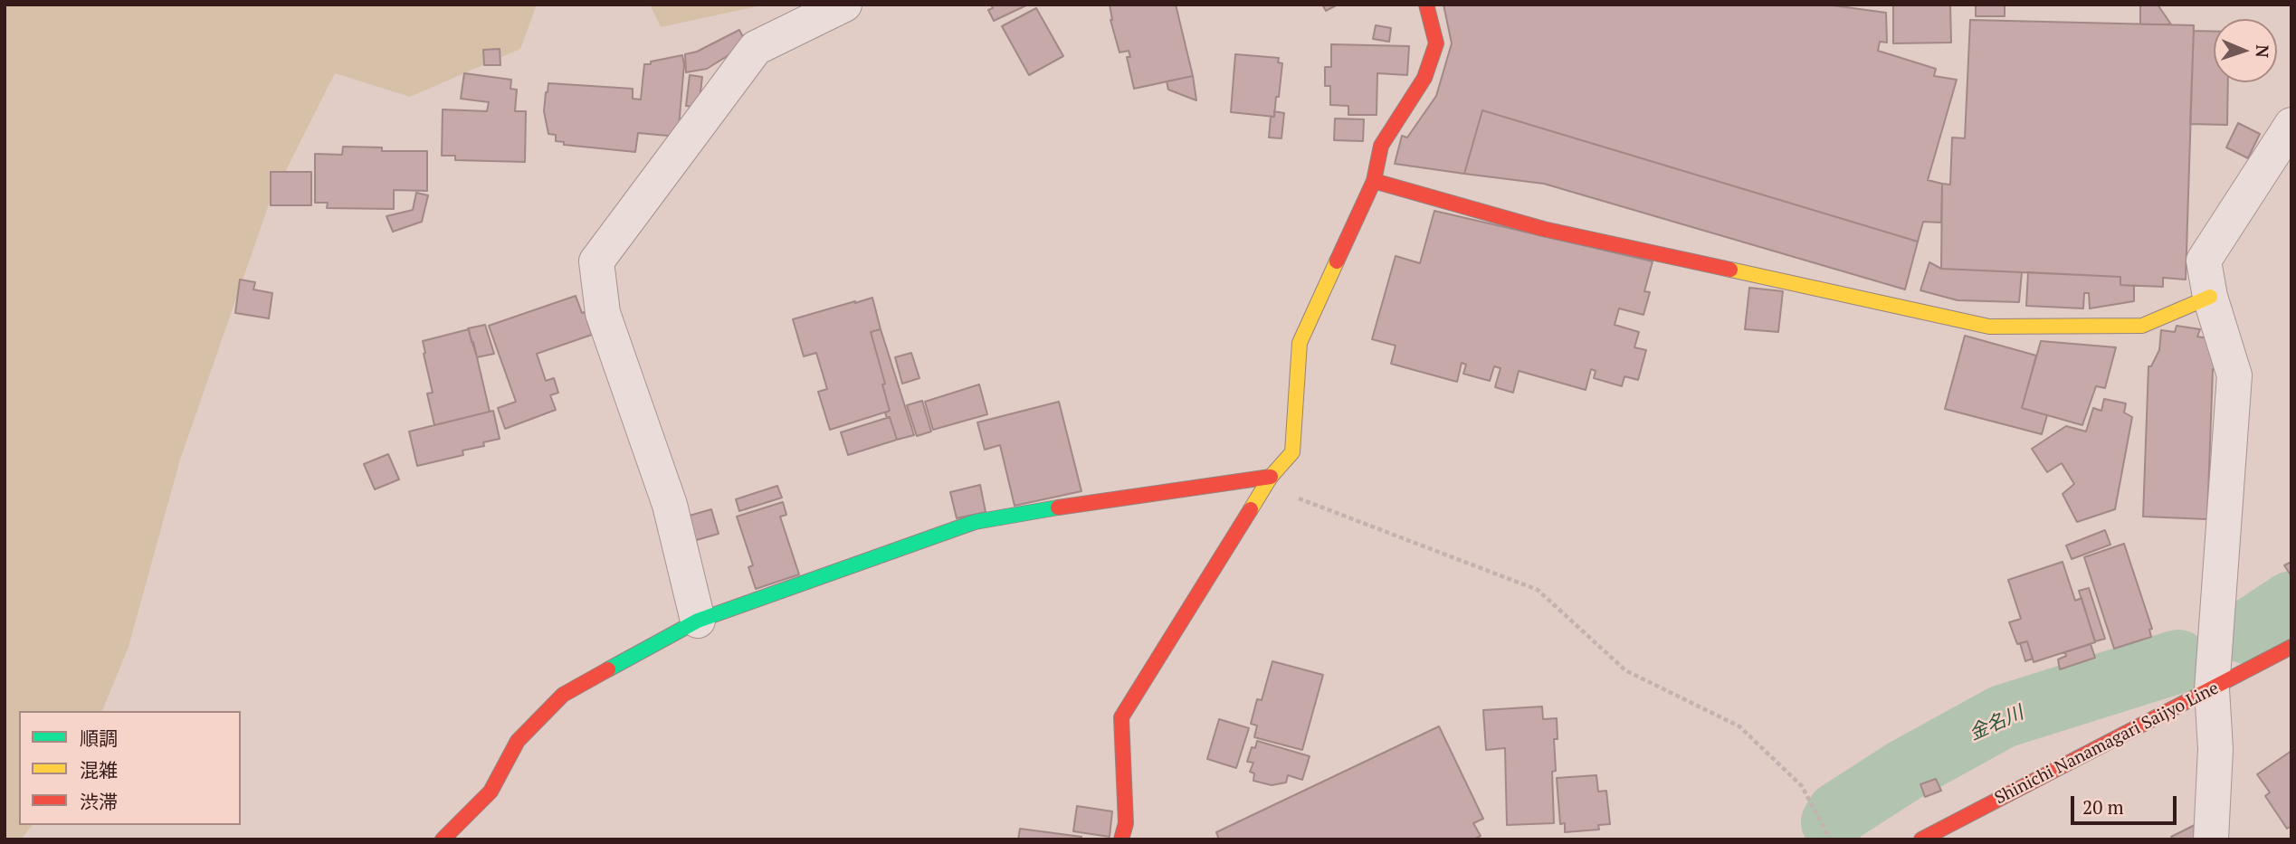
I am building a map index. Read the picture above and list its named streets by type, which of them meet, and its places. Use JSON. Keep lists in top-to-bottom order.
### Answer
{
  "streets": {
    "street": ["Shinichi Nanamagari Saijyo Line"]
  },
  "water": ["金名川"],
  "legend": ["順調", "混雑", "渋滞"],
  "scale_bar": "20 m",
  "north": "right"
}
